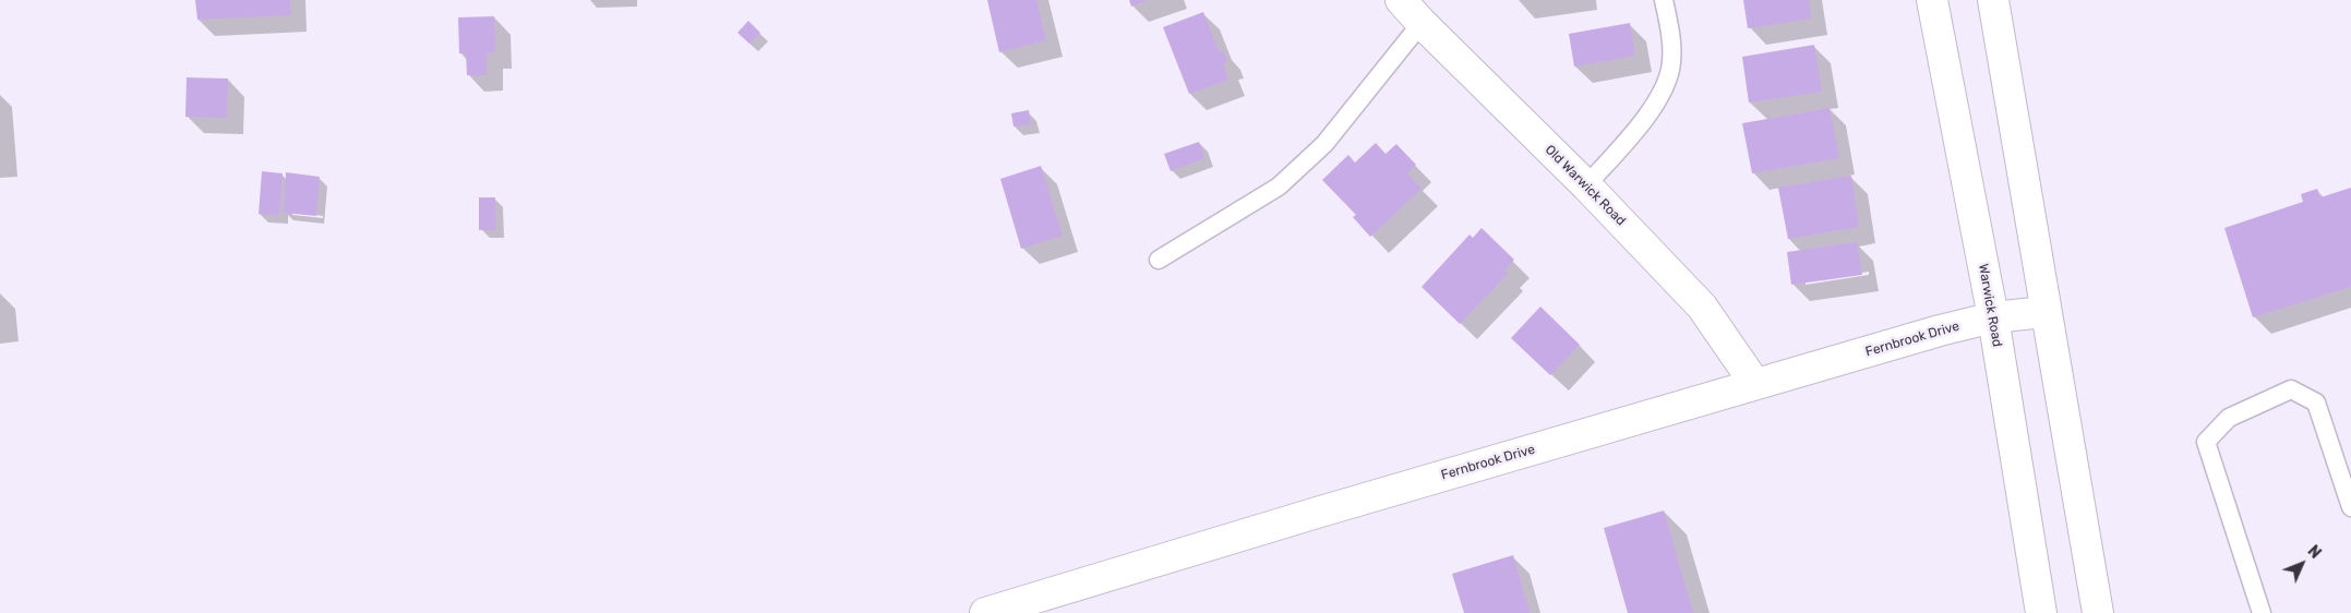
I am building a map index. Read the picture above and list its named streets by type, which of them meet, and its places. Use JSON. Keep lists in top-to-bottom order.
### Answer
{
  "streets": {
    "street": ["Old Warwick Road", "Warwick Road", "Fernbrook Drive"]
  },
  "crossings": [
    ["Old Warwick Road", "Fernbrook Drive"],
    ["Warwick Road", "Fernbrook Drive"]
  ],
  "north": "top right"
}
